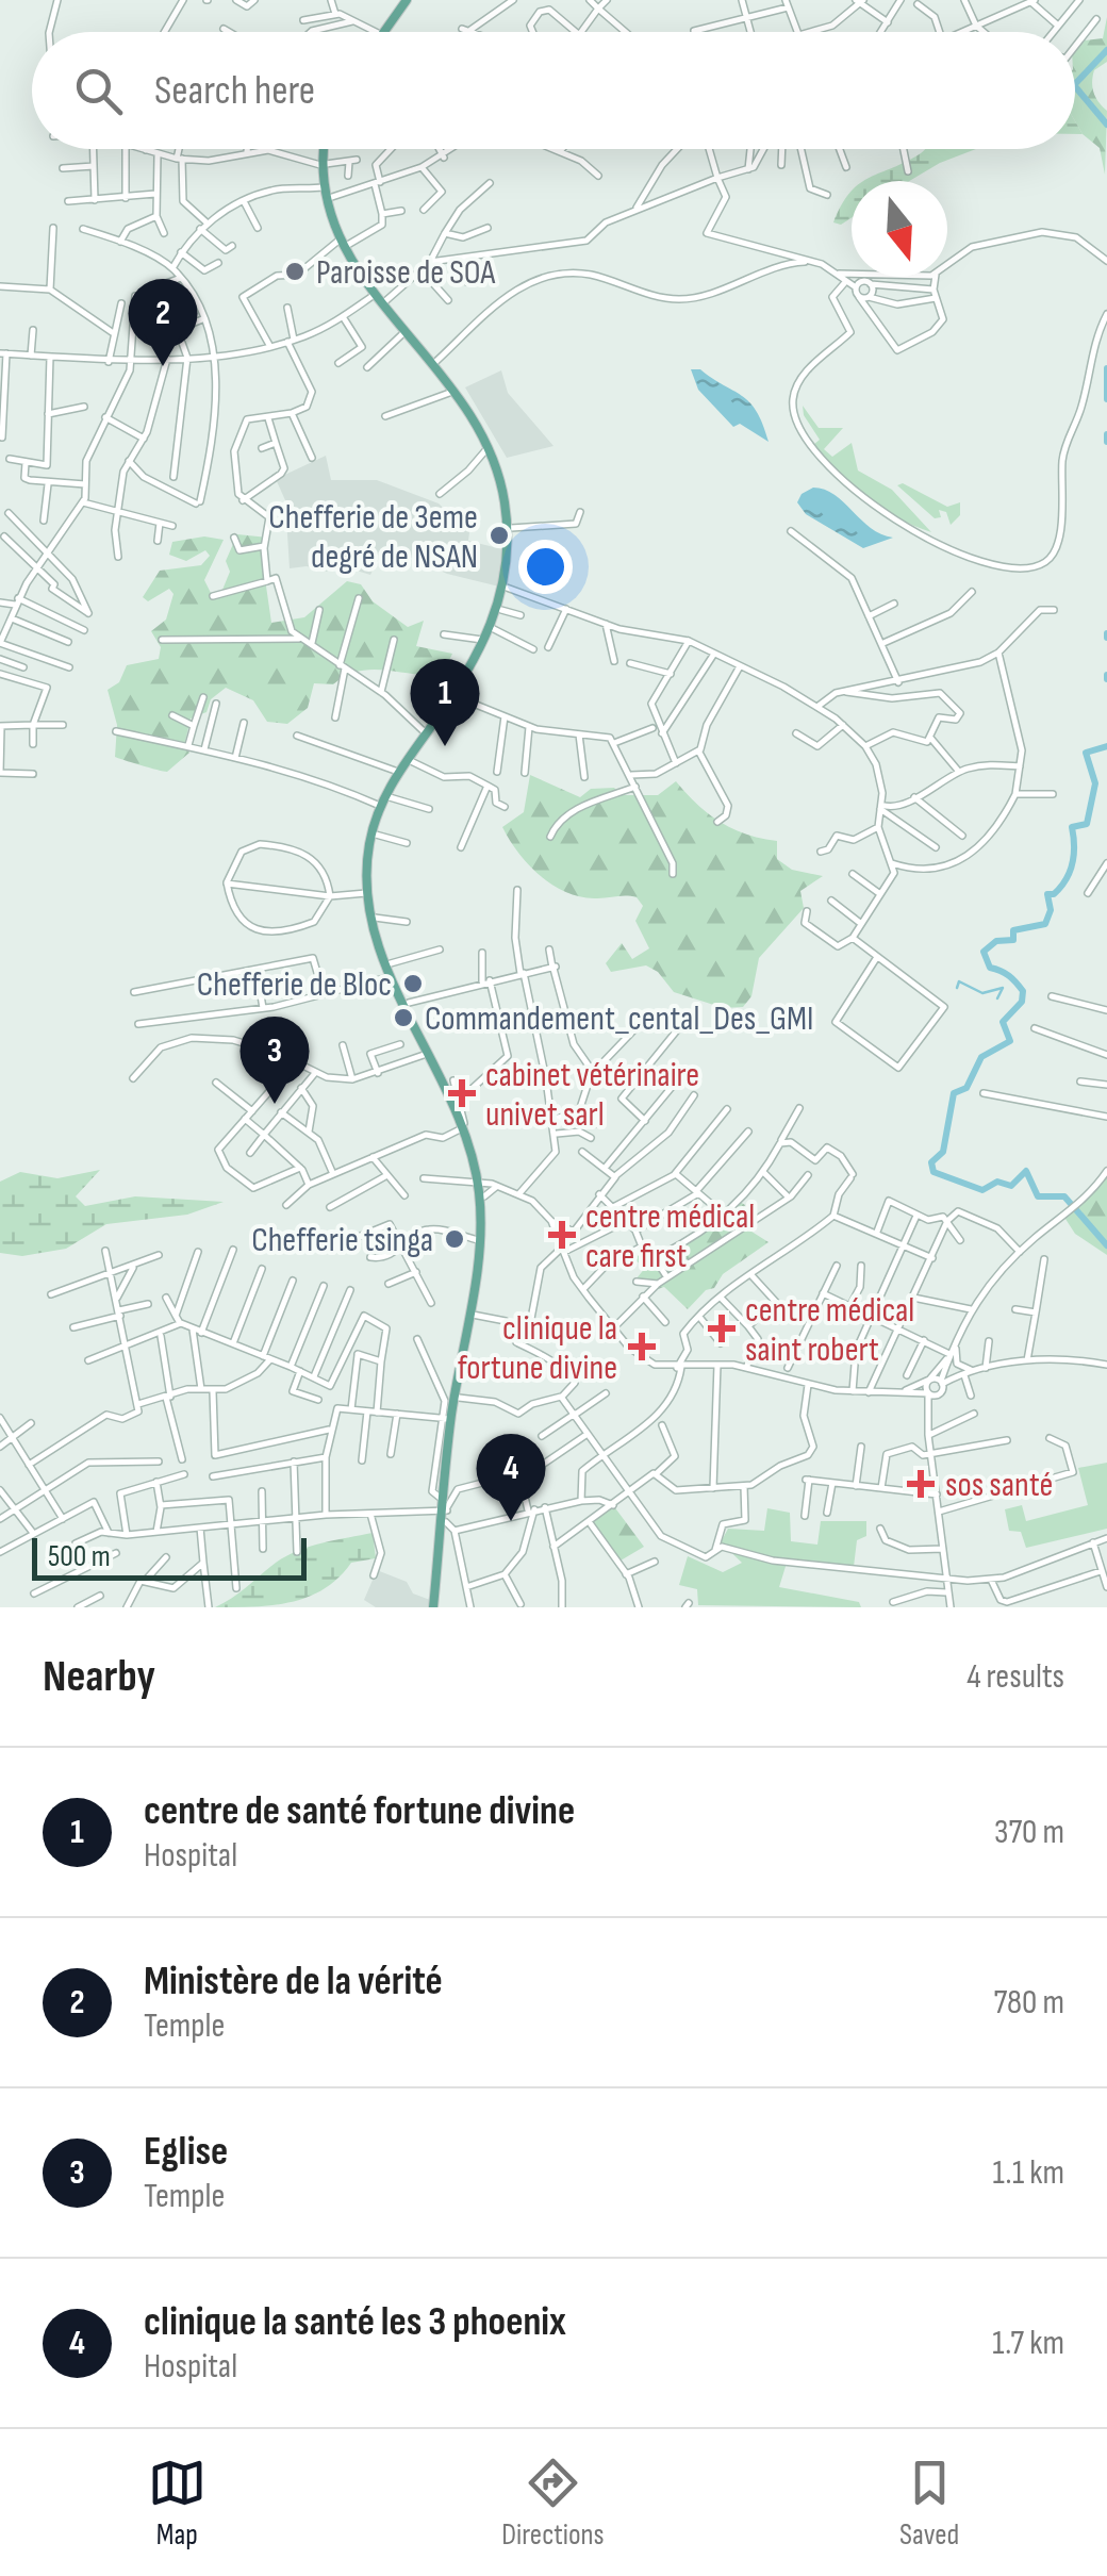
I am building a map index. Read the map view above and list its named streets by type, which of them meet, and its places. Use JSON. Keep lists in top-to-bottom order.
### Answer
{
  "places": {
    "other": [
      "Paroisse de SOA",
      "Chefferie de 3eme degré de NSAN",
      "Chefferie de Bloc",
      "Commandement_cental_Des_GMI",
      "Chefferie tsinga"
    ],
    "health": [
      "cabinet vétérinaire univet sarl",
      "centre médical care first",
      "centre médical saint robert",
      "clinique la fortune divine",
      "sos santé"
    ]
  },
  "scale_bar": "500 m",
  "north": "bottom",
  "page": {
    "search": "Search here",
    "pins": [
      "2",
      "1",
      "3",
      "4"
    ],
    "scale": "500 m",
    "heading": ["Nearby", "4 results"],
    "list": [
      {
        "mark": "1",
        "name": "centre de santé fortune divine",
        "note": "Hospital",
        "value": "370 m"
      },
      {
        "mark": "2",
        "name": "Ministère de la vérité",
        "note": "Temple",
        "value": "780 m"
      },
      {
        "mark": "3",
        "name": "Eglise",
        "note": "Temple",
        "value": "1.1 km"
      },
      {
        "mark": "4",
        "name": "clinique la santé les 3 phoenix",
        "note": "Hospital",
        "value": "1.7 km"
      }
    ],
    "nav": ["Map", "Directions", "Saved"]
  }
}
